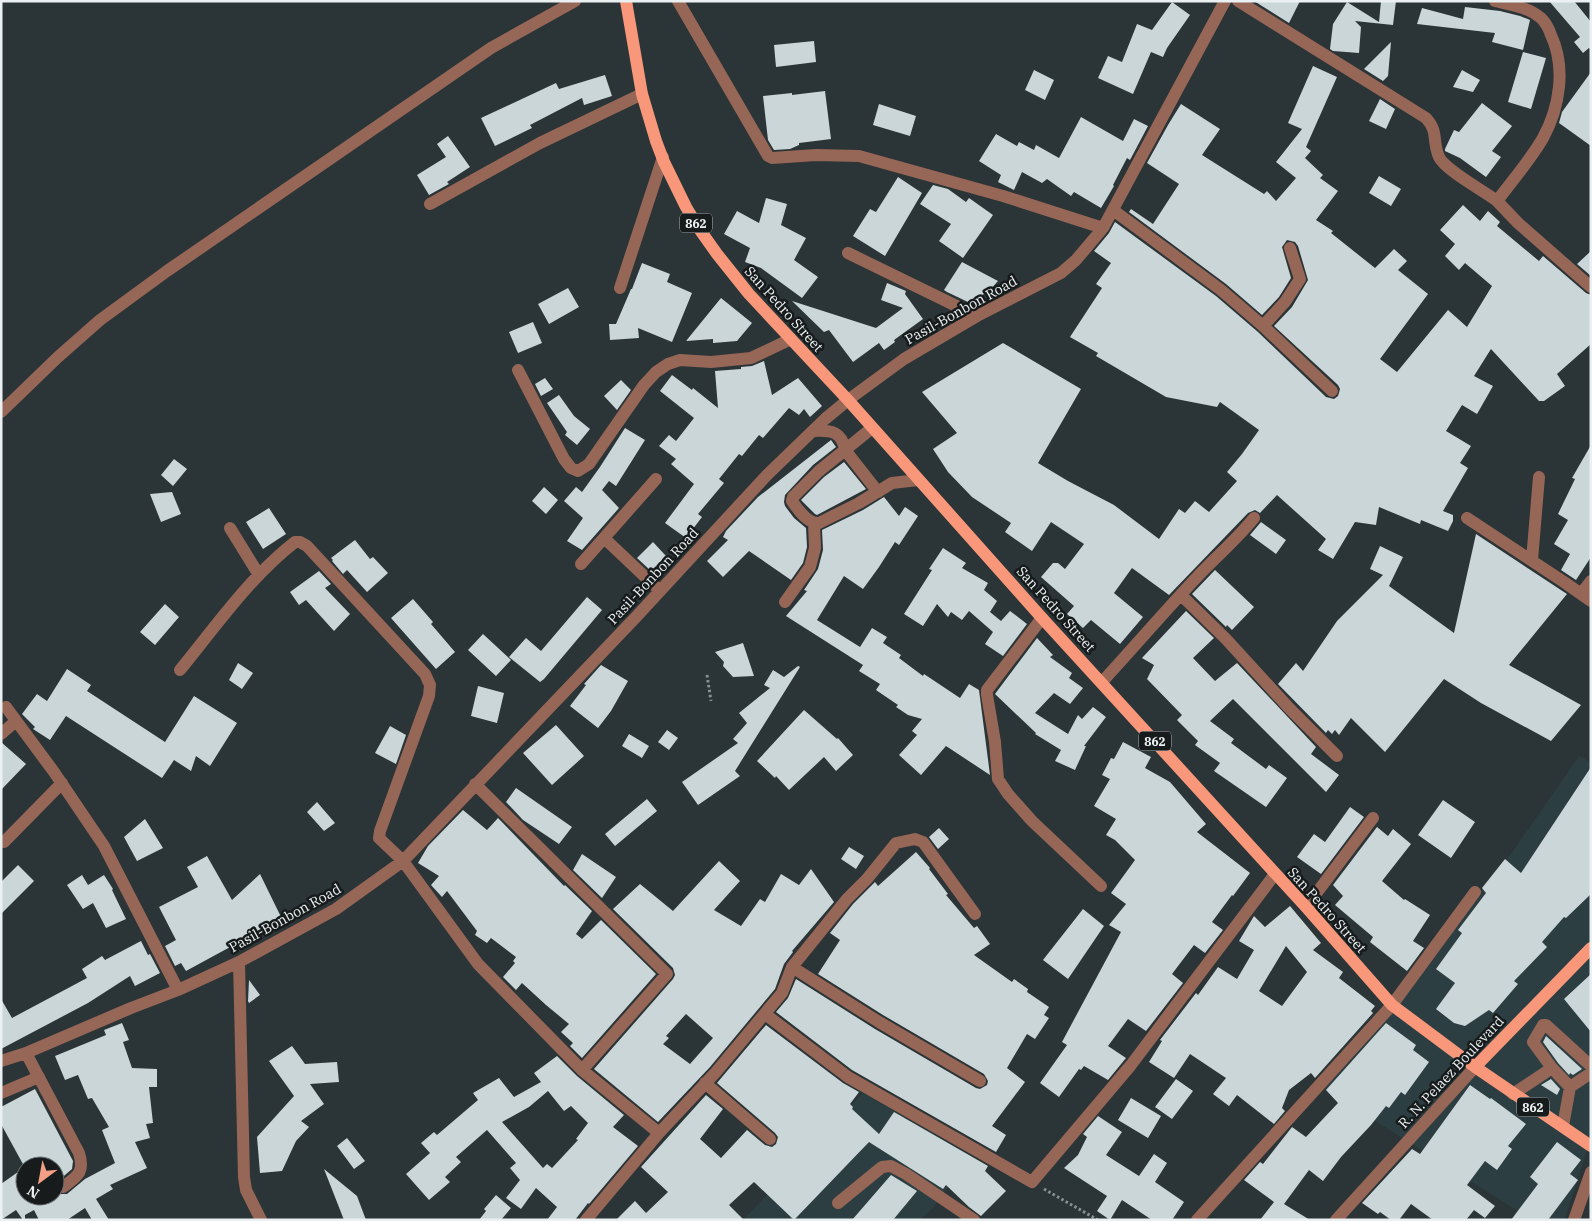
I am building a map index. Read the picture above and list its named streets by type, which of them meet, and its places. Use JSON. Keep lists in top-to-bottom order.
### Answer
{
  "streets": {
    "main road": ["862", "San Pedro Street", "R. N. Pelaez Boulevard"],
    "street": ["Pasil-Bonbon Road"]
  },
  "crossings": [
    ["San Pedro Street", "Pasil-Bonbon Road"],
    ["San Pedro Street", "R. N. Pelaez Boulevard"]
  ],
  "north": "bottom left"
}
